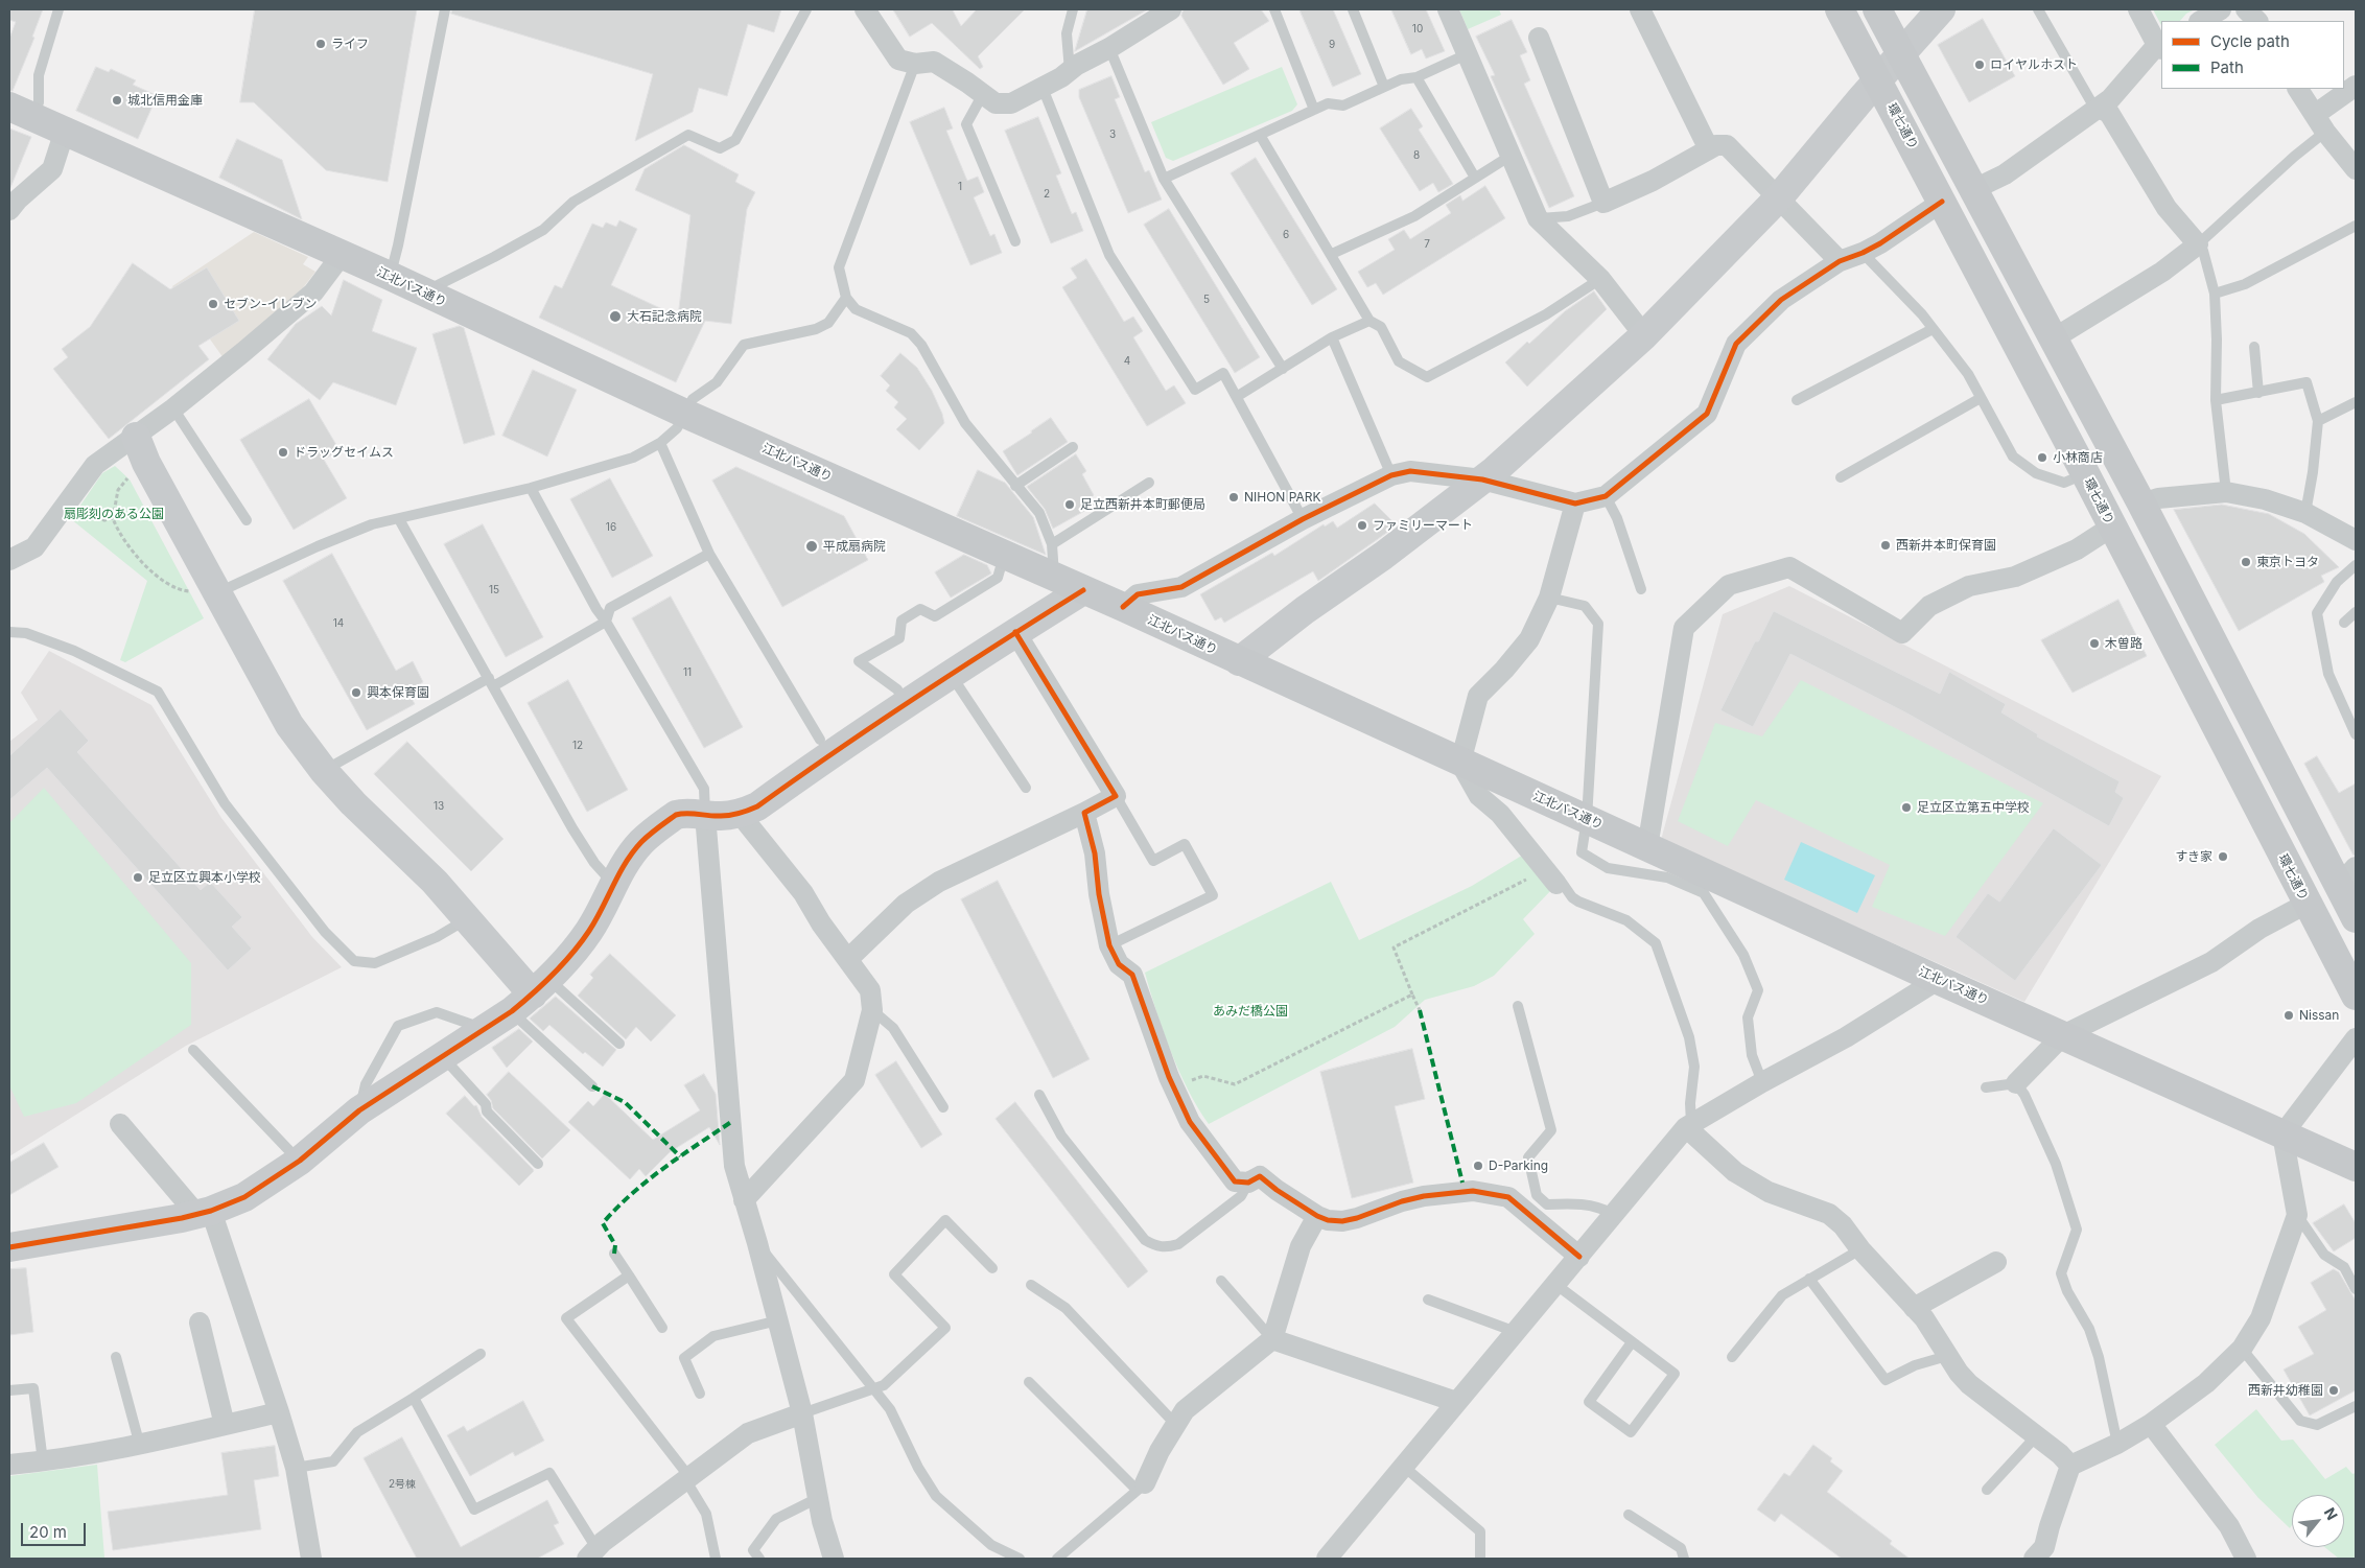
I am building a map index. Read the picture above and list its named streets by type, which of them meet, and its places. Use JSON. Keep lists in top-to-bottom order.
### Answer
{
  "streets": {
    "main road": ["環七通り", "江北バス通り"]
  },
  "parks": ["扇彫刻のある公園", "あみだ橋公園"],
  "places": [
    "ライフ",
    "ロイヤルホスト",
    "城北信用金庫",
    "セブン-イレブン",
    "大石記念病院",
    "ドラッグセイムス",
    "小林商店",
    "NIHON PARK",
    "足立西新井本町郵便局",
    "ファミリーマート",
    "西新井本町保育園",
    "平成扇病院",
    "東京トヨタ",
    "木曽路",
    "興本保育園",
    "足立区立第五中学校",
    "すき家",
    "足立区立興本小学校",
    "Nissan",
    "D-Parking",
    "西新井幼稚園"
  ],
  "house_numbers": [
    "10",
    "9",
    "3",
    "8",
    "1",
    "2",
    "6",
    "7",
    "5",
    "4",
    "16",
    "15",
    "14",
    "11",
    "12",
    "13",
    "2号棟"
  ],
  "legend": ["Cycle path", "Path"],
  "scale_bar": "20 m",
  "north": "top right"
}
